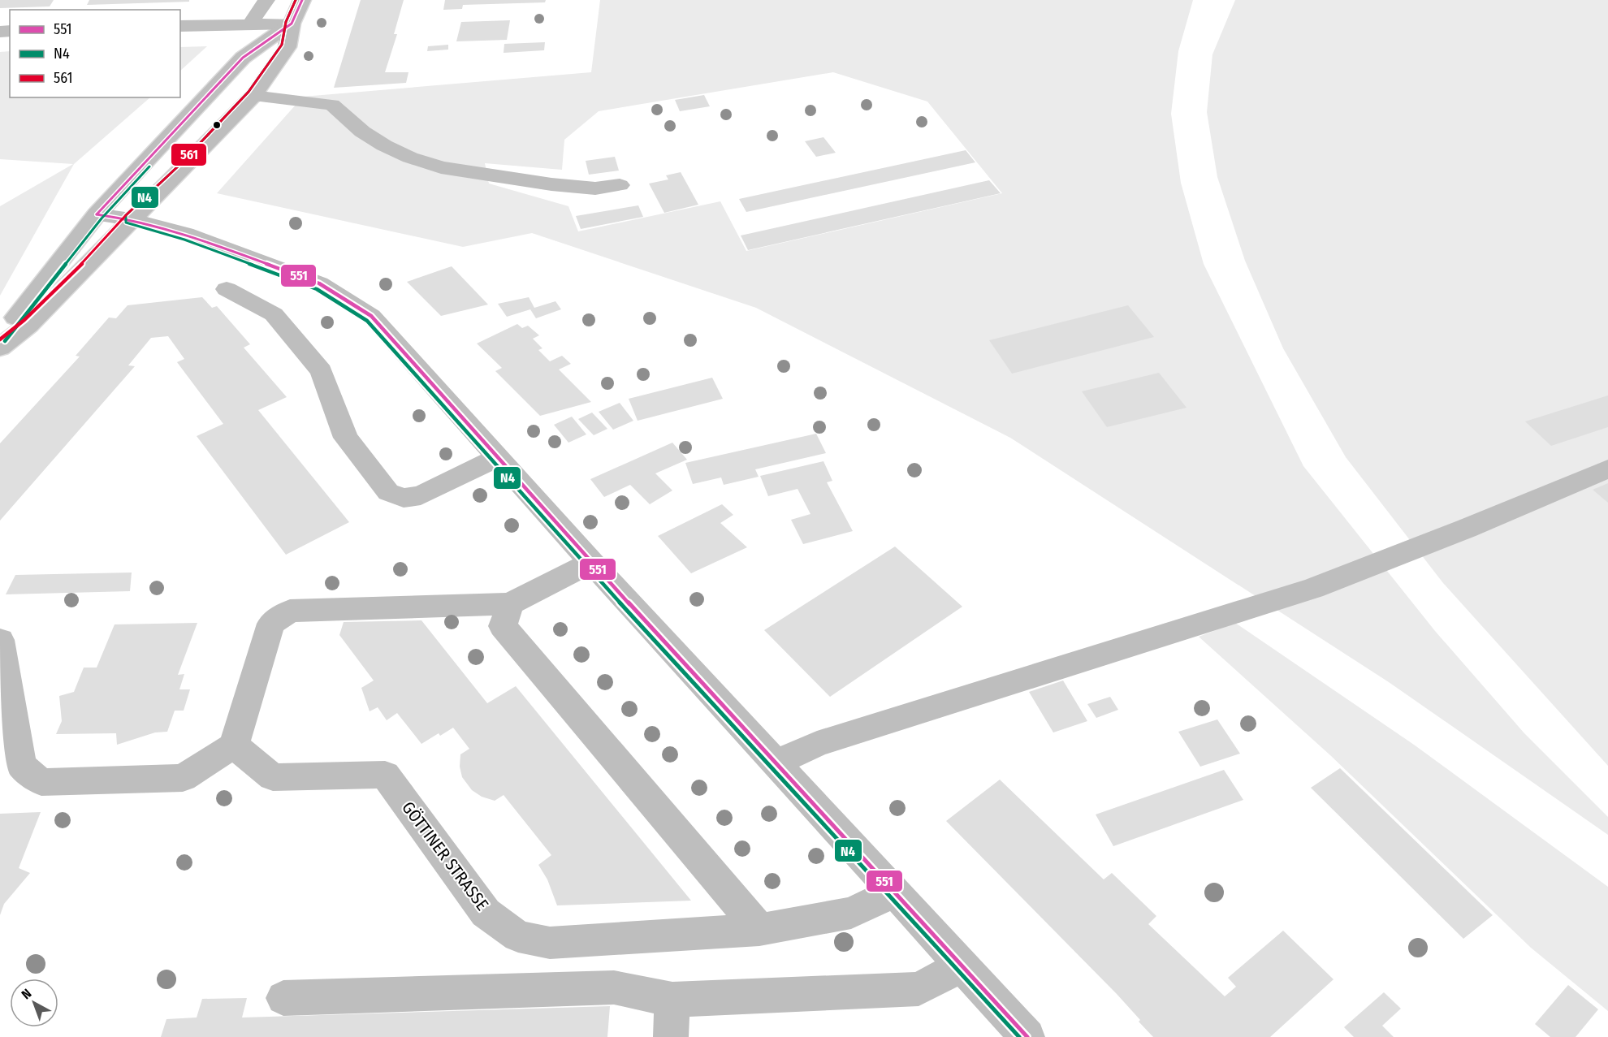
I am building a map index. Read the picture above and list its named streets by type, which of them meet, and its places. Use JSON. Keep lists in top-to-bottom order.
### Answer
{
  "streets": {
    "street": ["GÖTTINER STRASSE"]
  },
  "lines": ["transit line 551", "transit line N4", "transit line 561"],
  "legend": ["551", "N4", "561"],
  "north": "top left"
}
